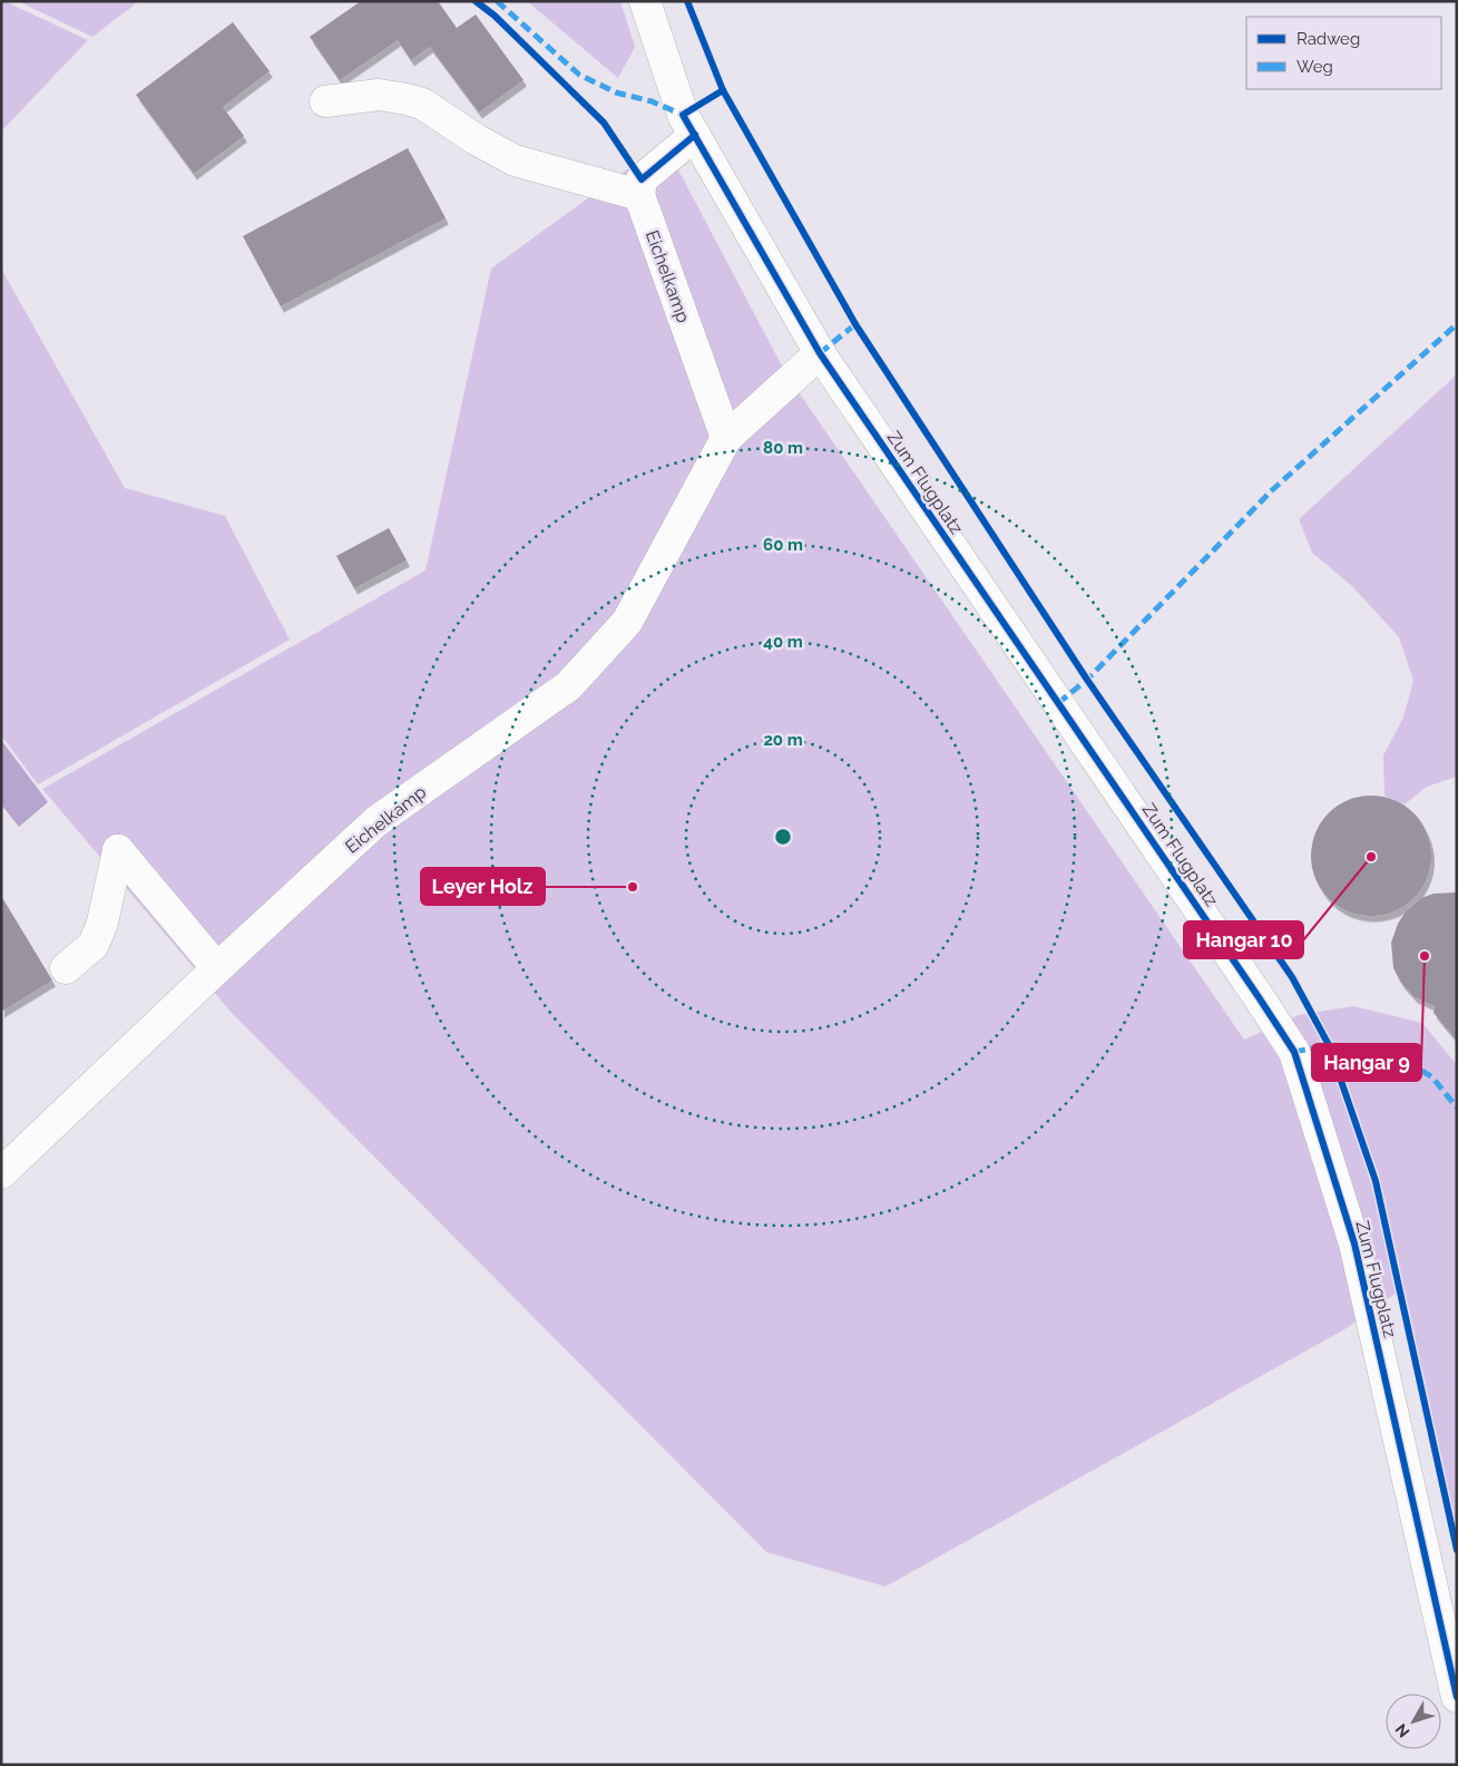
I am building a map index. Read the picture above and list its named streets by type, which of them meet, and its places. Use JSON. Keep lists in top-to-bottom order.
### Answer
{
  "streets": {
    "street": ["Eichelkamp", "Zum Flugplatz"]
  },
  "crossings": [
    ["Eichelkamp", "Zum Flugplatz"]
  ],
  "places": ["Hangar 10", "Leyer Holz", "Hangar 9"],
  "legend": ["Radweg", "Weg"],
  "north": "bottom left",
  "rings": [
    "80 m",
    "60 m",
    "40 m",
    "20 m"
  ]
}
